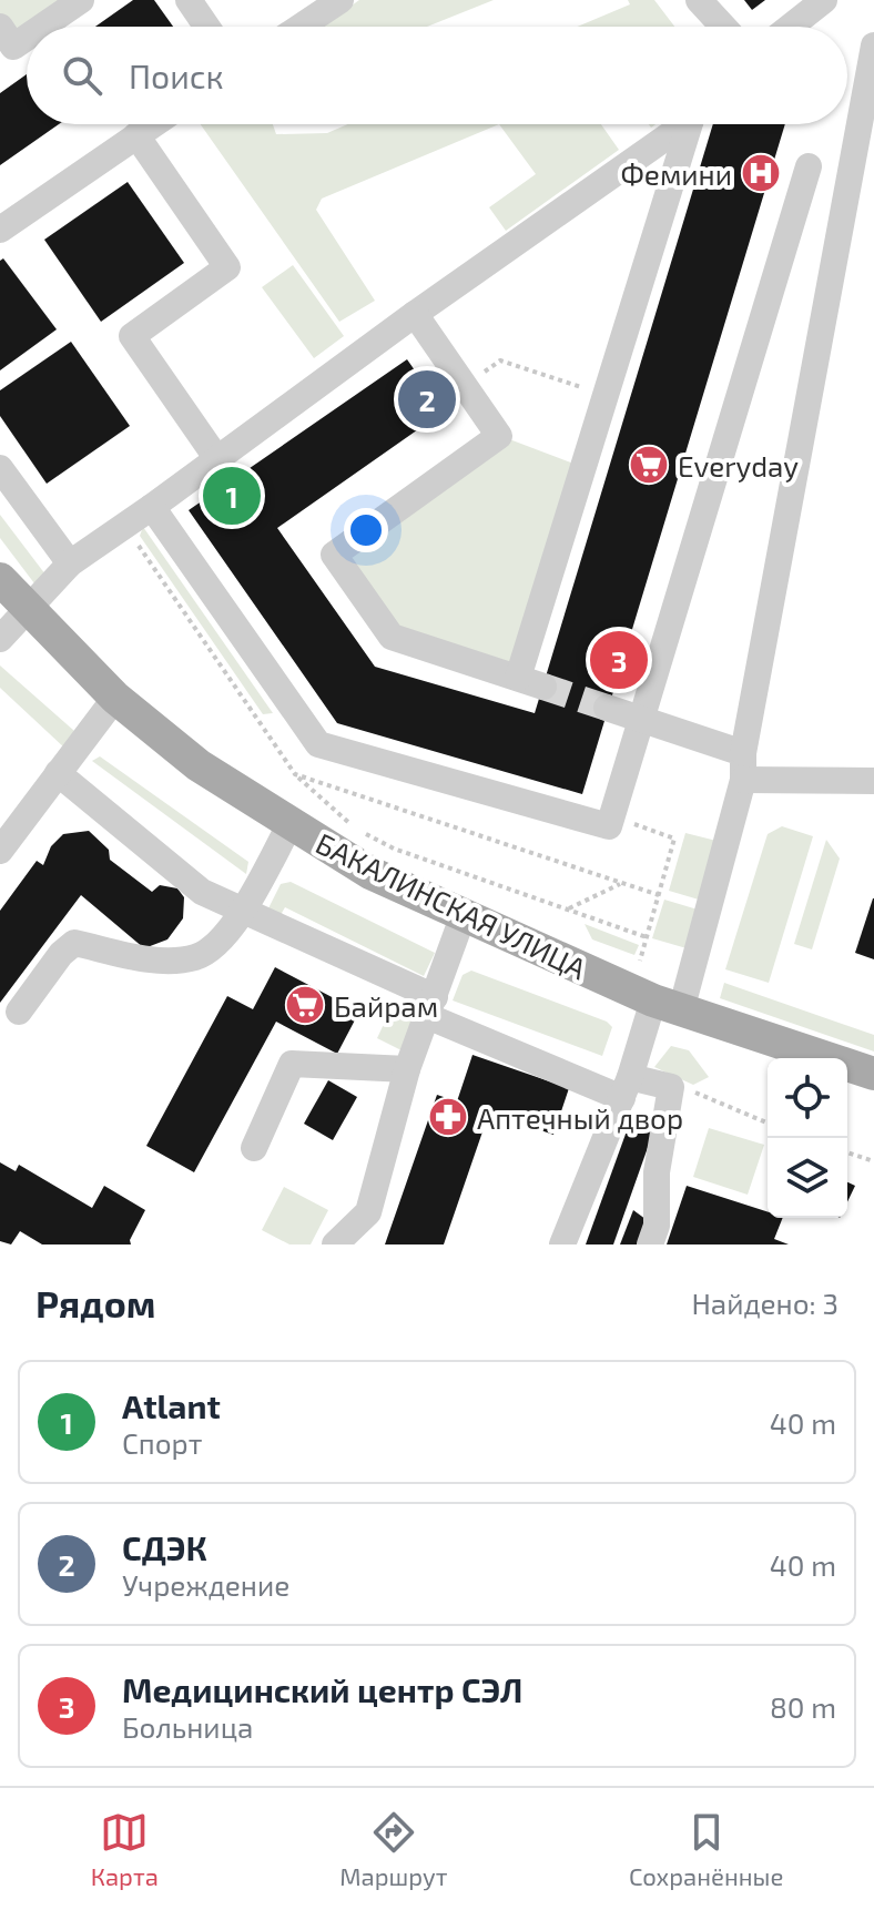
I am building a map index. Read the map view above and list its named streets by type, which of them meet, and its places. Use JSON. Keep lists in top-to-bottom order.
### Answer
{
  "streets": {
    "main road": ["БАКАЛИНСКАЯ УЛИЦА"]
  },
  "places": {
    "hospital": ["Фемини"],
    "supermarket": ["Everyday", "Байрам"],
    "pharmacy": ["Аптечный двор"]
  },
  "page": {
    "search": "Поиск",
    "pins": ["2", "1", "3"],
    "heading": ["Рядом", "Найдено: 3"],
    "list": [
      {
        "mark": "1",
        "name": "Atlant",
        "note": "Спорт",
        "value": "40 m"
      },
      {
        "mark": "2",
        "name": "СДЭК",
        "note": "Учреждение",
        "value": "40 m"
      },
      {
        "mark": "3",
        "name": "Медицинский центр СЭЛ",
        "note": "Больница",
        "value": "80 m"
      }
    ],
    "nav": ["Карта", "Маршрут", "Сохранённые"]
  }
}
